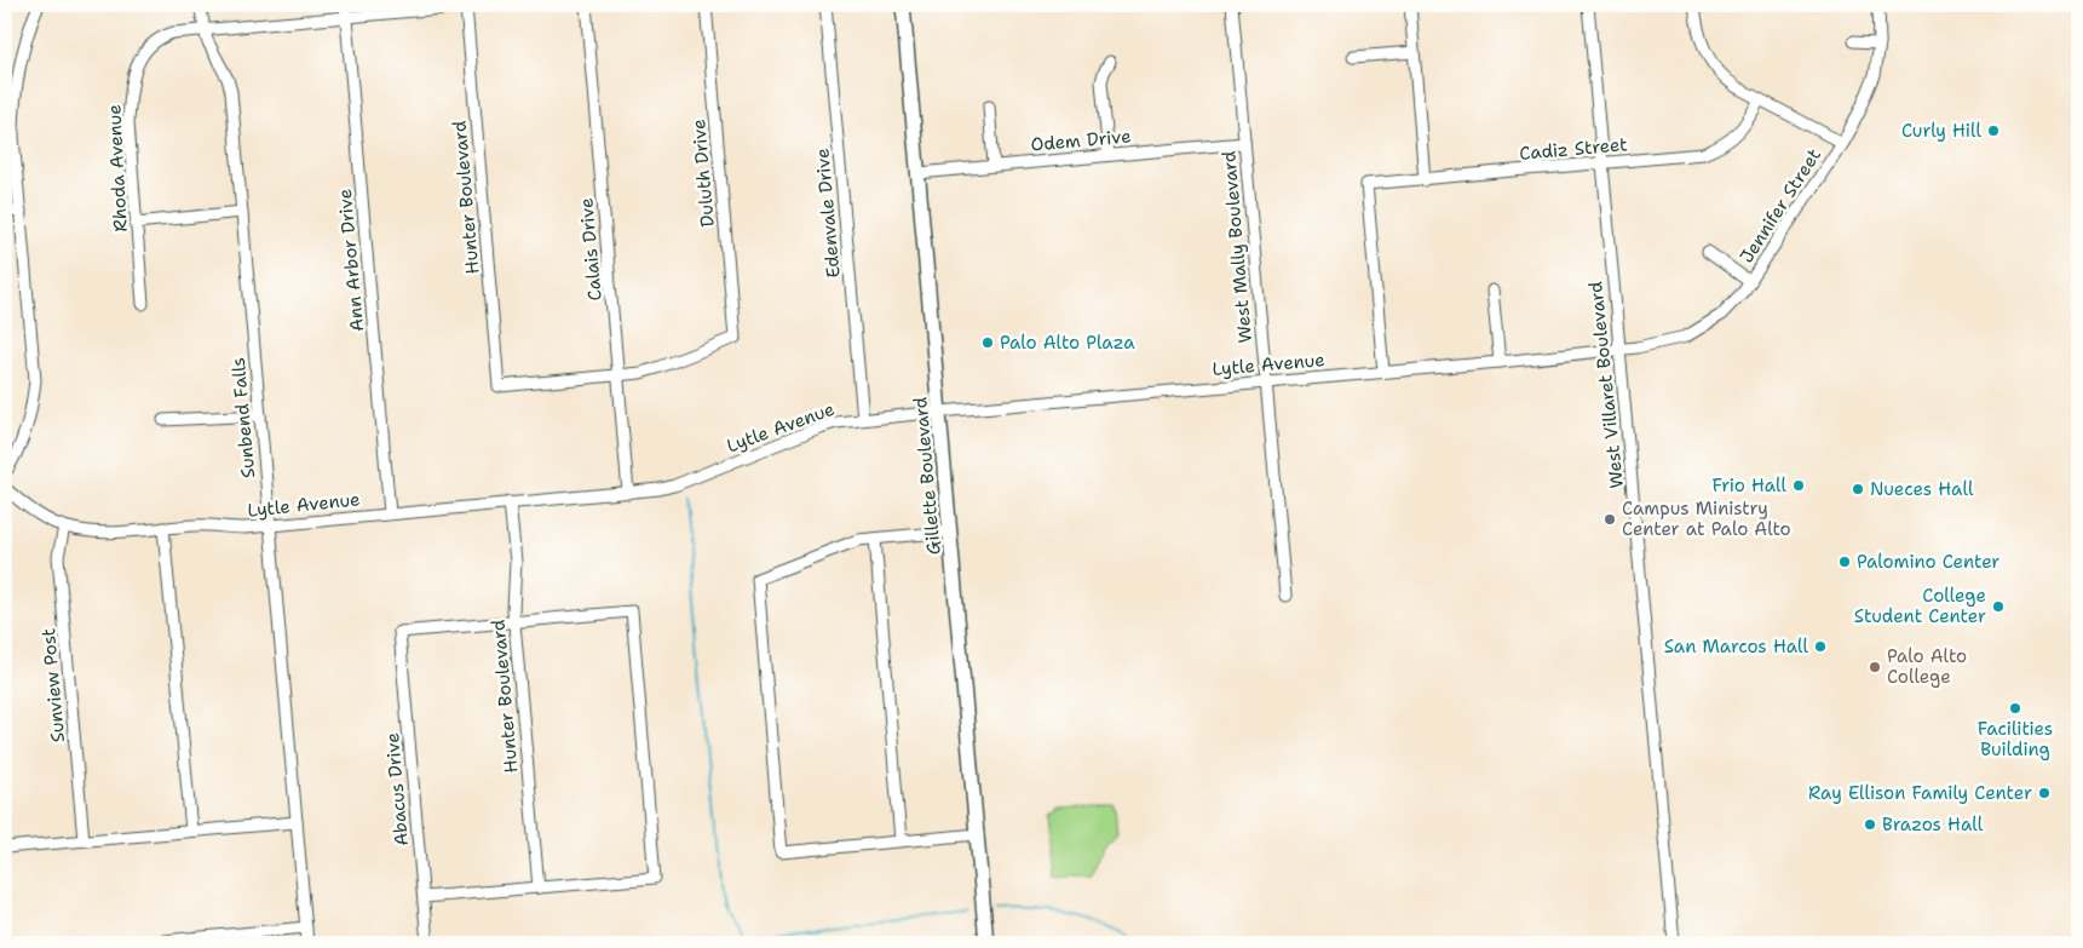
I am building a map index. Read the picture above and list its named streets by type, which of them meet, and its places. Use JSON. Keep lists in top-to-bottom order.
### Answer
{
  "streets": {
    "main road": ["Gillette Boulevard"],
    "street": [
      "Odem Drive",
      "Cadiz Street",
      "Rhoda Avenue",
      "Duluth Drive",
      "Hunter Boulevard",
      "Jennifer Street",
      "Edenvale Drive",
      "West Mally Boulevard",
      "Calais Drive",
      "Ann Arbor Drive",
      "Lytle Avenue",
      "West Villaret Boulevard",
      "Sunbend Falls",
      "Sunview Post",
      "Abacus Drive"
    ]
  },
  "crossings": [
    ["Odem Drive", "West Mally Boulevard"],
    ["Odem Drive", "Gillette Boulevard"],
    ["Cadiz Street", "Lytle Avenue"],
    ["Cadiz Street", "West Villaret Boulevard"],
    ["Rhoda Avenue", "Hunter Boulevard"],
    ["Rhoda Avenue", "Ann Arbor Drive"],
    ["Rhoda Avenue", "Sunbend Falls"],
    ["Duluth Drive", "Hunter Boulevard"],
    ["Duluth Drive", "Calais Drive"],
    ["Hunter Boulevard", "Calais Drive"],
    ["Hunter Boulevard", "Lytle Avenue"],
    ["Hunter Boulevard", "Abacus Drive"],
    ["Jennifer Street", "Lytle Avenue"],
    ["Jennifer Street", "West Villaret Boulevard"],
    ["Edenvale Drive", "Lytle Avenue"],
    ["West Mally Boulevard", "Lytle Avenue"],
    ["Calais Drive", "Lytle Avenue"],
    ["Ann Arbor Drive", "Lytle Avenue"],
    ["Lytle Avenue", "West Villaret Boulevard"],
    ["Lytle Avenue", "Sunbend Falls"],
    ["Lytle Avenue", "Gillette Boulevard"],
    ["Lytle Avenue", "Sunview Post"]
  ],
  "places": [
    "Curly Hill",
    "Palo Alto Plaza",
    "Frio Hall",
    "Nueces Hall",
    "Campus Ministry Center at Palo Alto",
    "Palomino Center",
    "College Student Center",
    "San Marcos Hall",
    "Palo Alto College",
    "Facilities Building",
    "Ray Ellison Family Center",
    "Brazos Hall"
  ]
}
